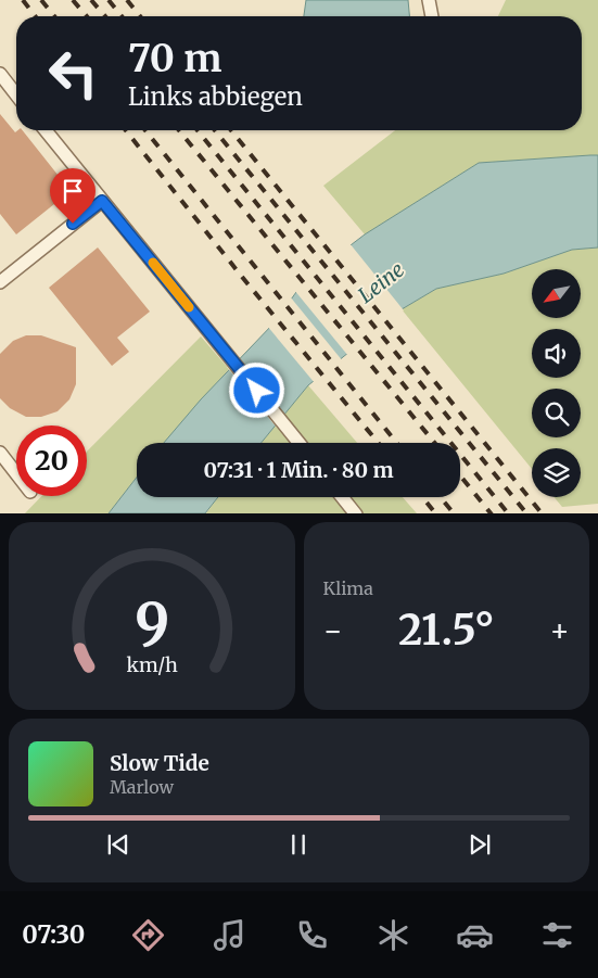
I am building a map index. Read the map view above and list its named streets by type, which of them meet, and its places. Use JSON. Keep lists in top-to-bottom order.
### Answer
{
  "water": ["Leine"],
  "north": "bottom left",
  "page": {
    "turn": ["70 m", "Links abbiegen"],
    "limit": "20",
    "trip": "07:31 · 1 Min. · 80 m",
    "tile": "Klima",
    "heat": ["−", "21.5°", "+"],
    "song": ["Slow Tide", "Marlow"],
    "tabs": "07:30",
    "gauge": ["9", "km/h"]
  }
}
